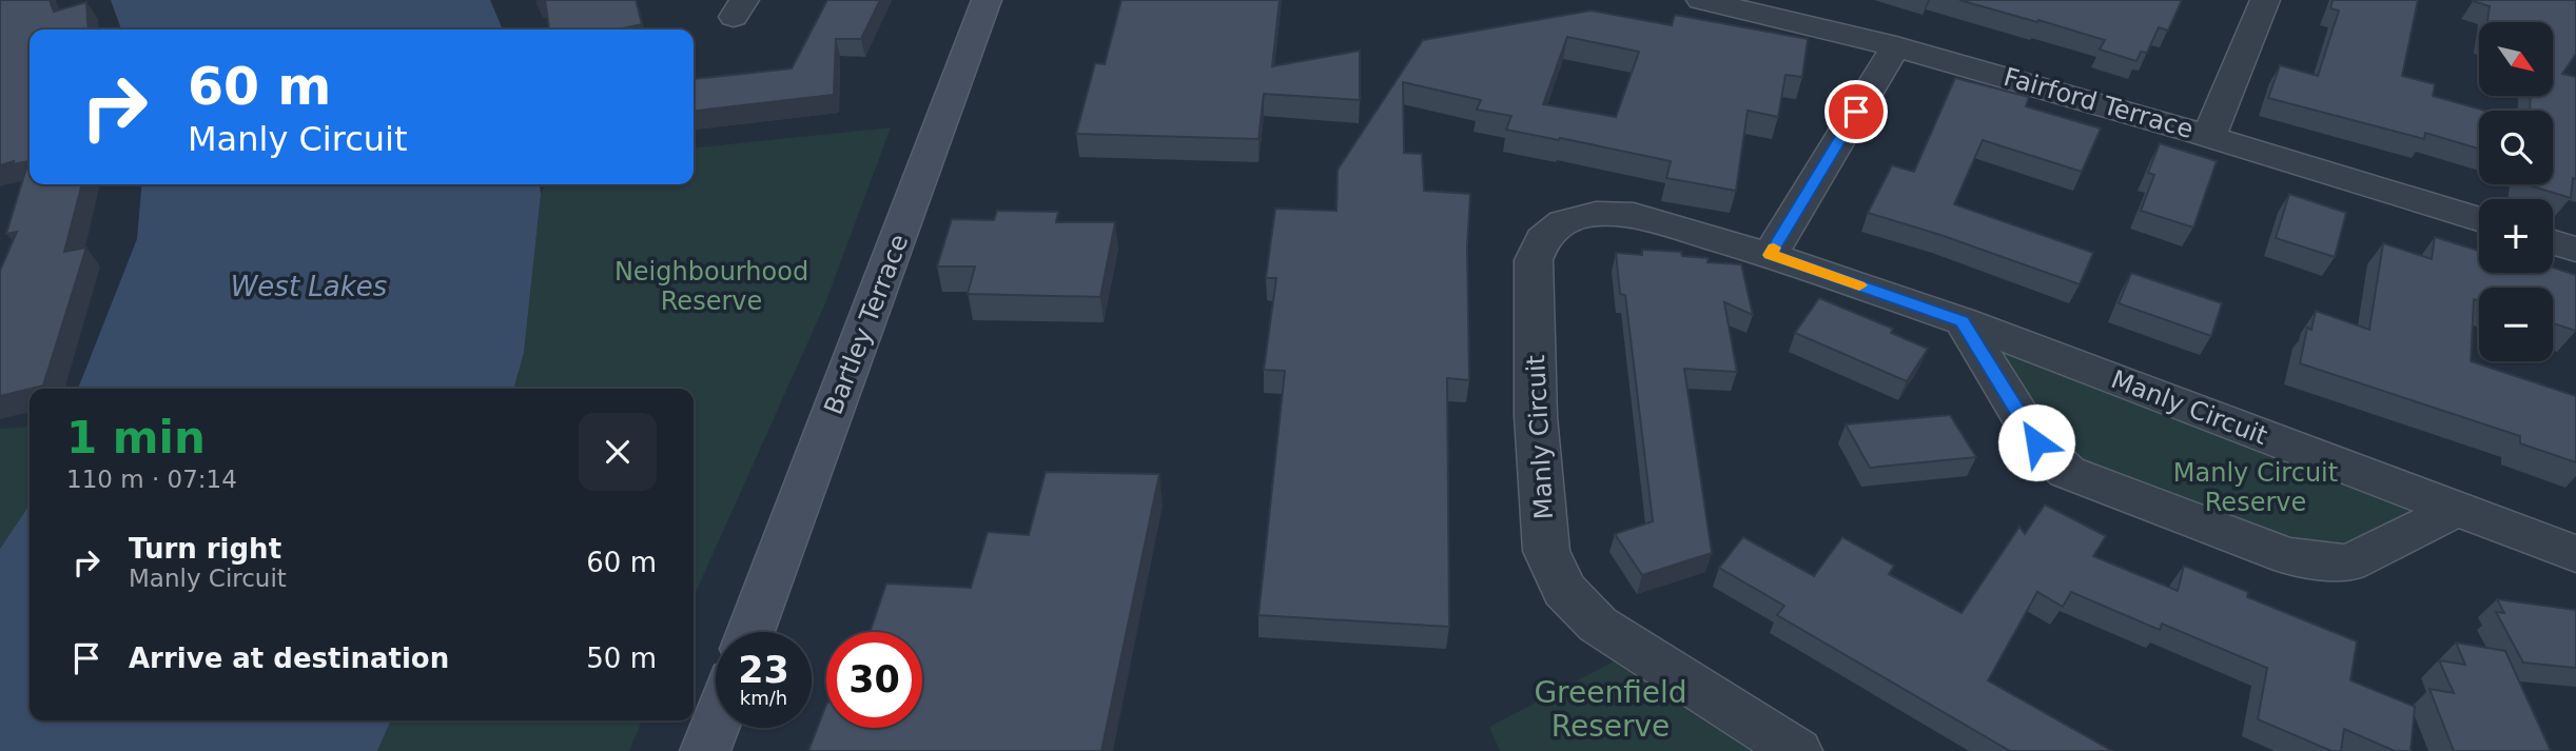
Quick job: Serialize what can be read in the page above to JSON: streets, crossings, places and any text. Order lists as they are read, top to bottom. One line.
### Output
{"streets":{"street":["Fairford Terrace","Bartley Terrace","Manly Circuit"]},"water":["West Lakes"],"parks":["Neighbourhood Reserve","Manly Circuit Reserve","Greenfield Reserve"],"north":"bottom right","page":{"map_buttons":["+","−"],"turn":["60 m","Manly Circuit"],"heading":["1 min","110 m · 07:14"],"list":[{"name":"Turn right","note":"Manly Circuit","value":"60 m"},{"name":"Arrive at destination","value":"50 m"}],"speed":"23 km/h","limit":"30"}}
